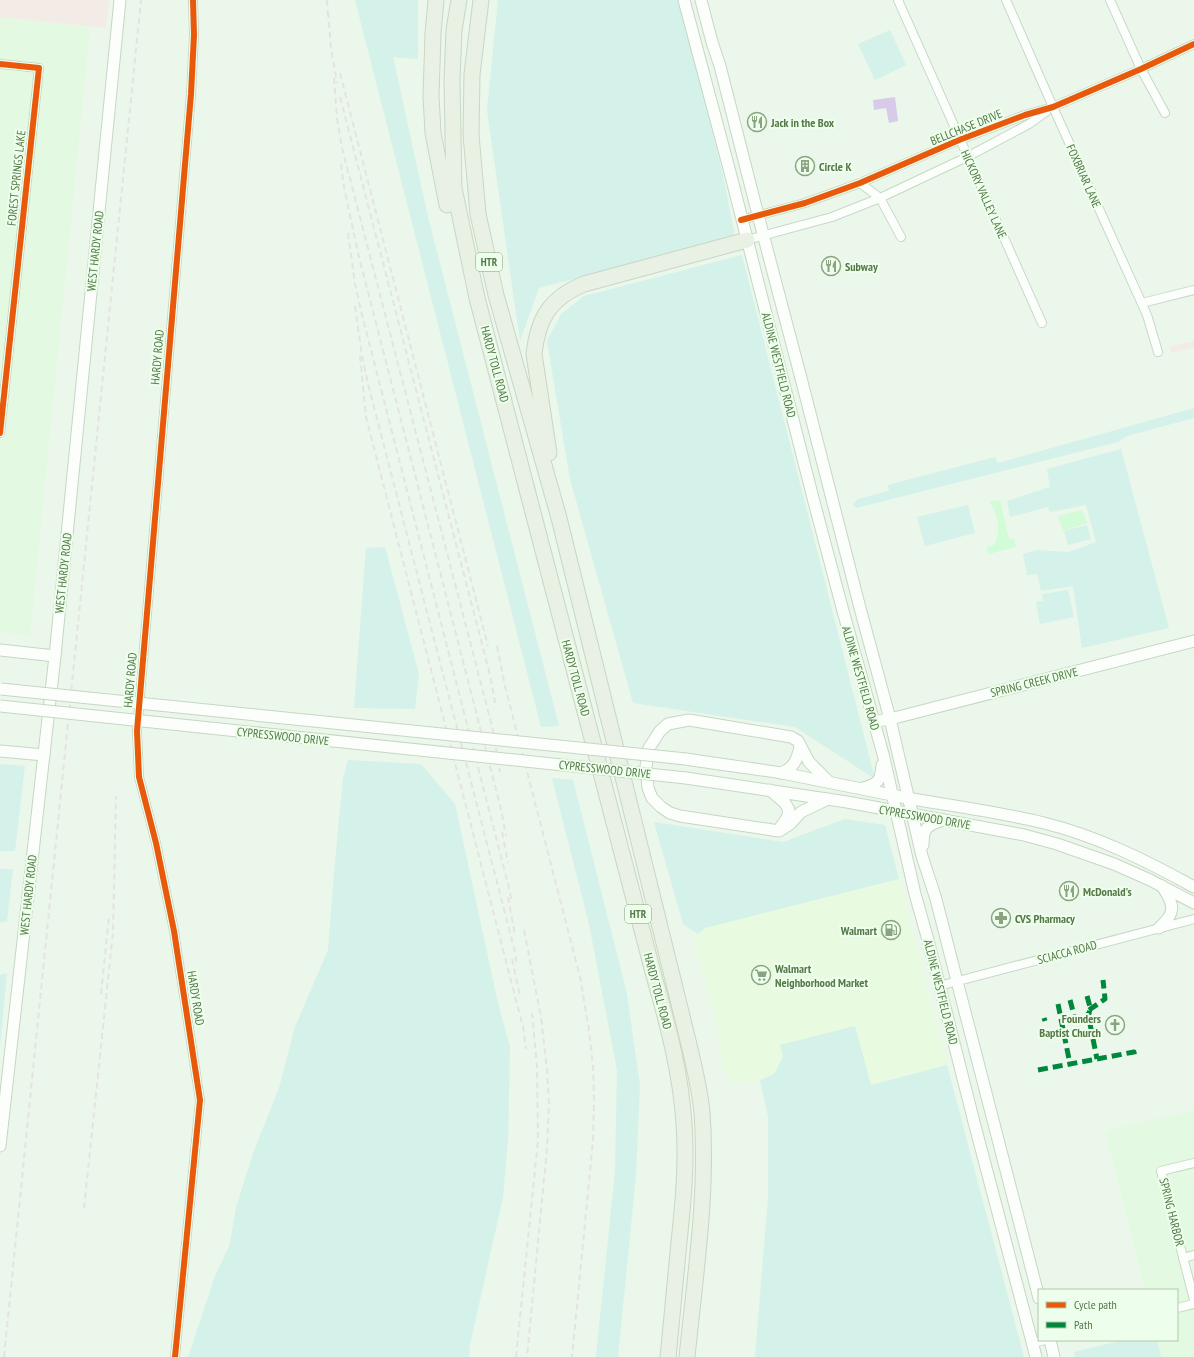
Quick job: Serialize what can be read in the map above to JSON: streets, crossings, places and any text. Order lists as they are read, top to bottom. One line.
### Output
{"streets":{"highway":["HTR","HARDY TOLL ROAD"],"main road":["WEST HARDY ROAD","ALDINE WESTFIELD ROAD","SPRING CREEK DRIVE","CYPRESSWOOD DRIVE"],"street":["BELLCHASE DRIVE","FOXBRIAR LANE","FOREST SPRINGS LAKE","HICKORY VALLEY LANE","HARDY ROAD","SCIACCA ROAD","SPRING HARBOR"]},"crossings":[["BELLCHASE DRIVE","FOXBRIAR LANE"],["BELLCHASE DRIVE","HICKORY VALLEY LANE"],["BELLCHASE DRIVE","ALDINE WESTFIELD ROAD"],["ALDINE WESTFIELD ROAD","SPRING CREEK DRIVE"],["ALDINE WESTFIELD ROAD","CYPRESSWOOD DRIVE"],["ALDINE WESTFIELD ROAD","SCIACCA ROAD"]],"places":{"restaurant":["Jack in the Box","Subway","McDonald's"],"building":["Circle K"],"pharmacy":["CVS Pharmacy"],"fuel station":["Walmart"],"supermarket":["Walmart Neighborhood Market"],"church":["Founders Baptist Church"]},"legend":["Cycle path","Path"]}
